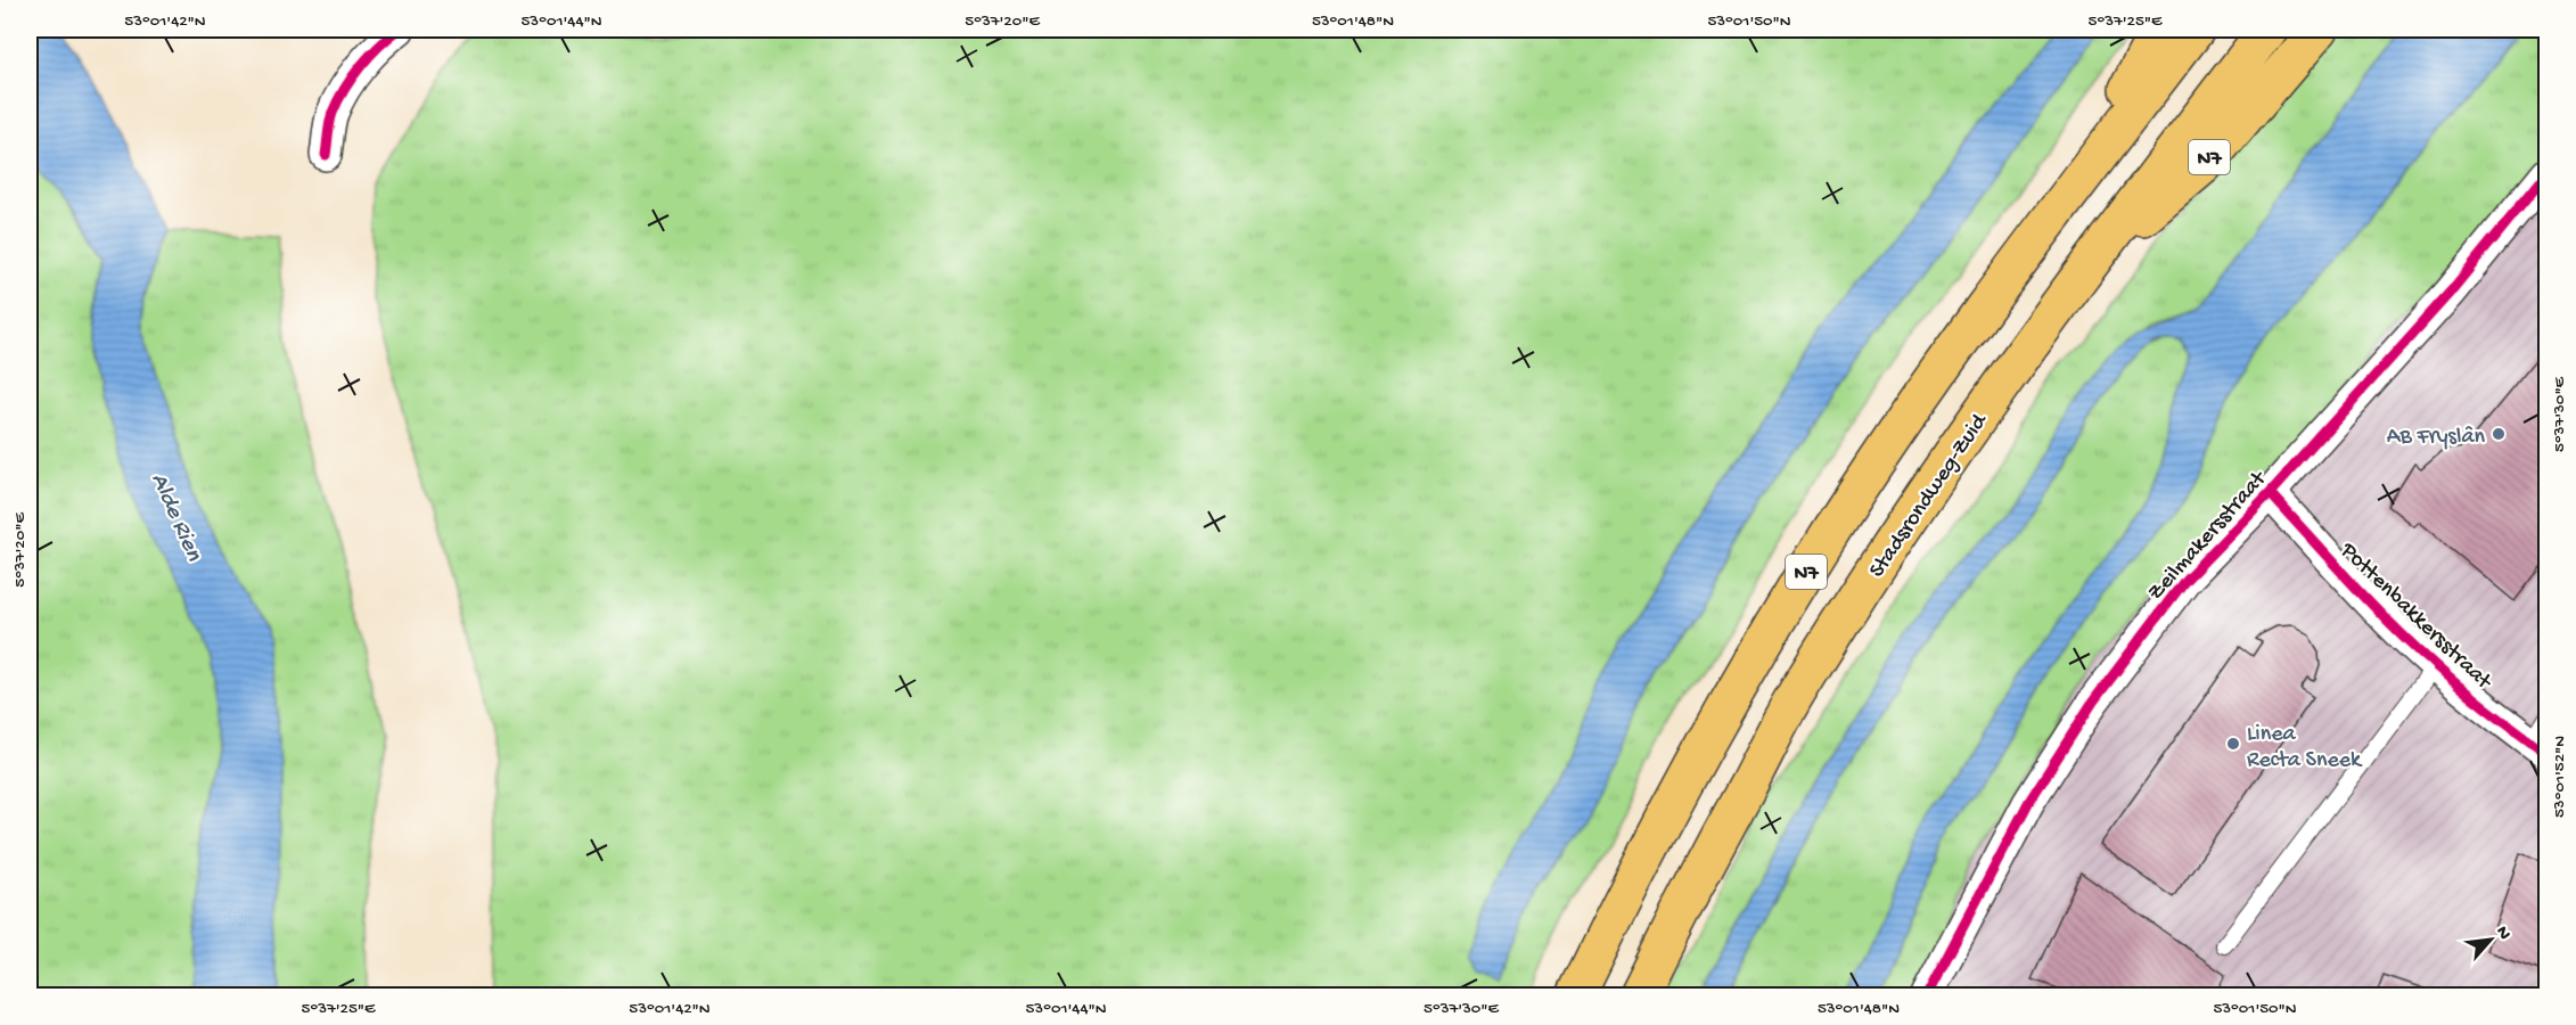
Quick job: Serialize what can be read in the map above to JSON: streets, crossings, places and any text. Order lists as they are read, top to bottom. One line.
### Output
{"streets":{"highway":["N7","Stadsrondweg-Zuid"],"street":["Zeilmakersstraat","Pottenbakkersstraat"]},"crossings":[["N7","Stadsrondweg-Zuid"],["Zeilmakersstraat","Pottenbakkersstraat"]],"water":["Alde Rien"],"places":["AB Fryslân","Linea Recta Sneek"],"north":"top right","coordinates":["53°01'42\"N","53°01'44\"N","5°37'20\"E","53°01'48\"N","53°01'50\"N","5°37'25\"E","5°37'30\"E","53°01'52\"N"]}
